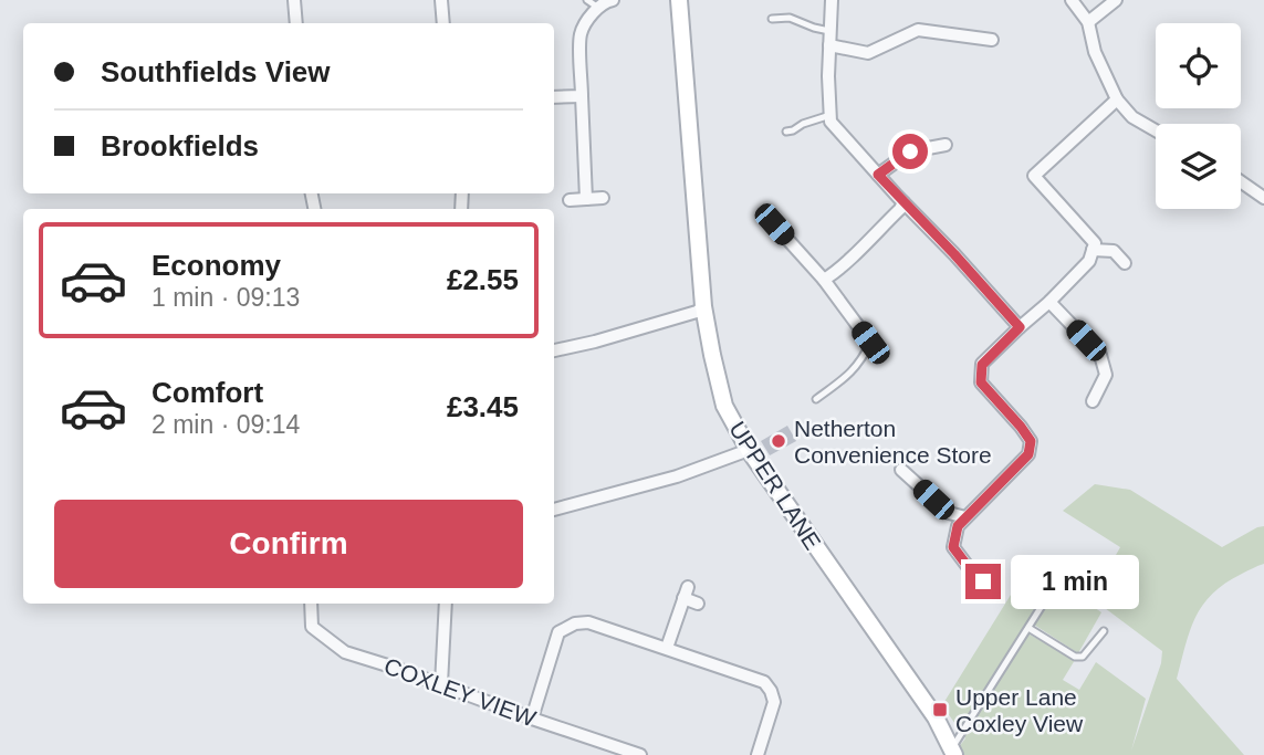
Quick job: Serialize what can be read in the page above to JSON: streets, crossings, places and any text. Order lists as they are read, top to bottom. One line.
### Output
{"streets":{"main road":["UPPER LANE"],"street":["COXLEY VIEW"]},"places":{"other":["Netherton Convenience Store"],"transit":["Upper Lane Coxley View"]},"page":{"banner":["Southfields View","Brookfields"],"list":[{"name":"Economy","note":"1 min · 09:13","value":"£2.55"},{"name":"Comfort","note":"2 min · 09:14","value":"£3.45"}],"buttons":"Confirm","bubble":"1 min"}}
